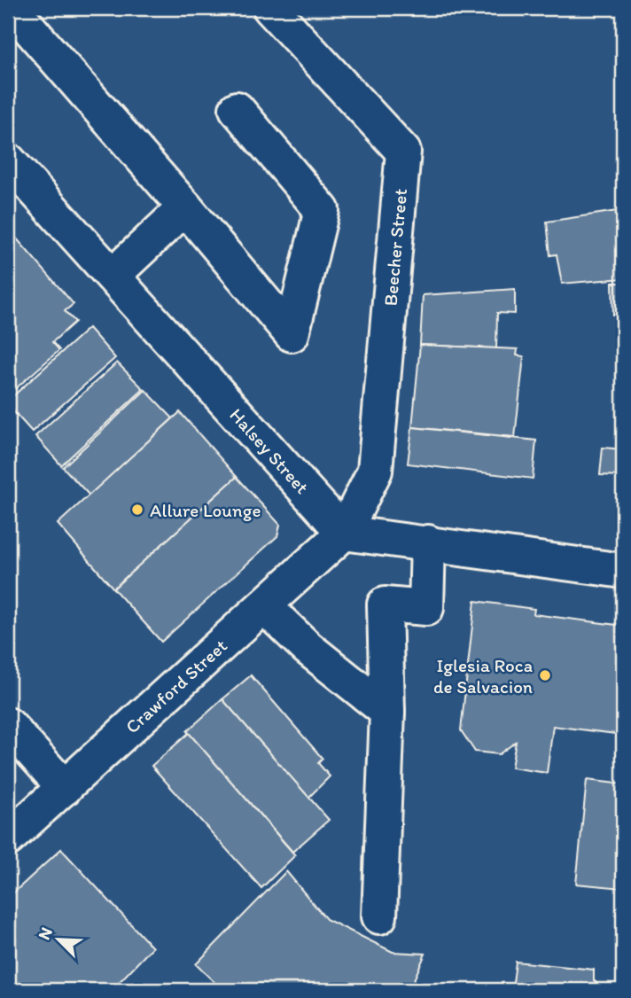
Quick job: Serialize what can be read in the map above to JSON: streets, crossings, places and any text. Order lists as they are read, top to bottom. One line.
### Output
{"streets":{"street":["Beecher Street","Halsey Street","Crawford Street"]},"crossings":[["Beecher Street","Halsey Street"],["Beecher Street","Crawford Street"],["Halsey Street","Crawford Street"]],"places":["Allure Lounge","Iglesia Roca de Salvacion"],"north":"top left"}
